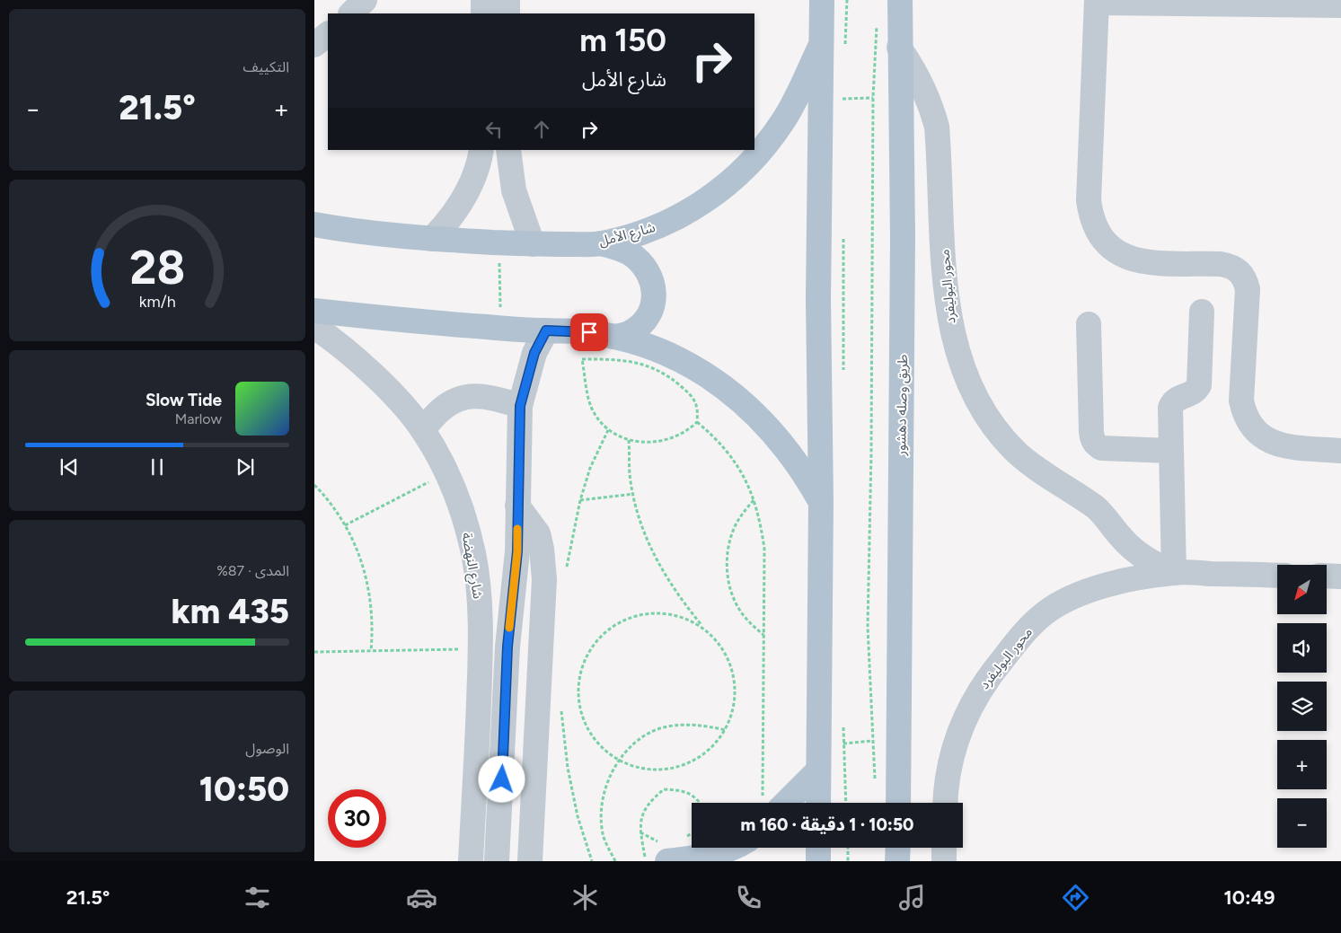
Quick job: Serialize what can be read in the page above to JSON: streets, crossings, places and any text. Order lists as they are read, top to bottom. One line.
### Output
{"streets":{"main road":["شارع الأمل","طريق وصله دهشور"],"street":["محور البوليفرد","شارع النهضة"]},"crossings":[["محور البوليفرد","طريق وصله دهشور"]],"north":"bottom left","page":{"tile":["التكييف",["المدى · 87%","435 km"],["الوصول","10:50"]],"turn":["150 m","شارع الأمل"],"heat":["−","21.5°","+"],"song":["Slow Tide","Marlow"],"map_buttons":["+","−"],"limit":"30","trip":"10:50 · 1 دقيقة · 160 m","tabs":["10:49","21.5°"],"gauge":["28","km/h"]}}
